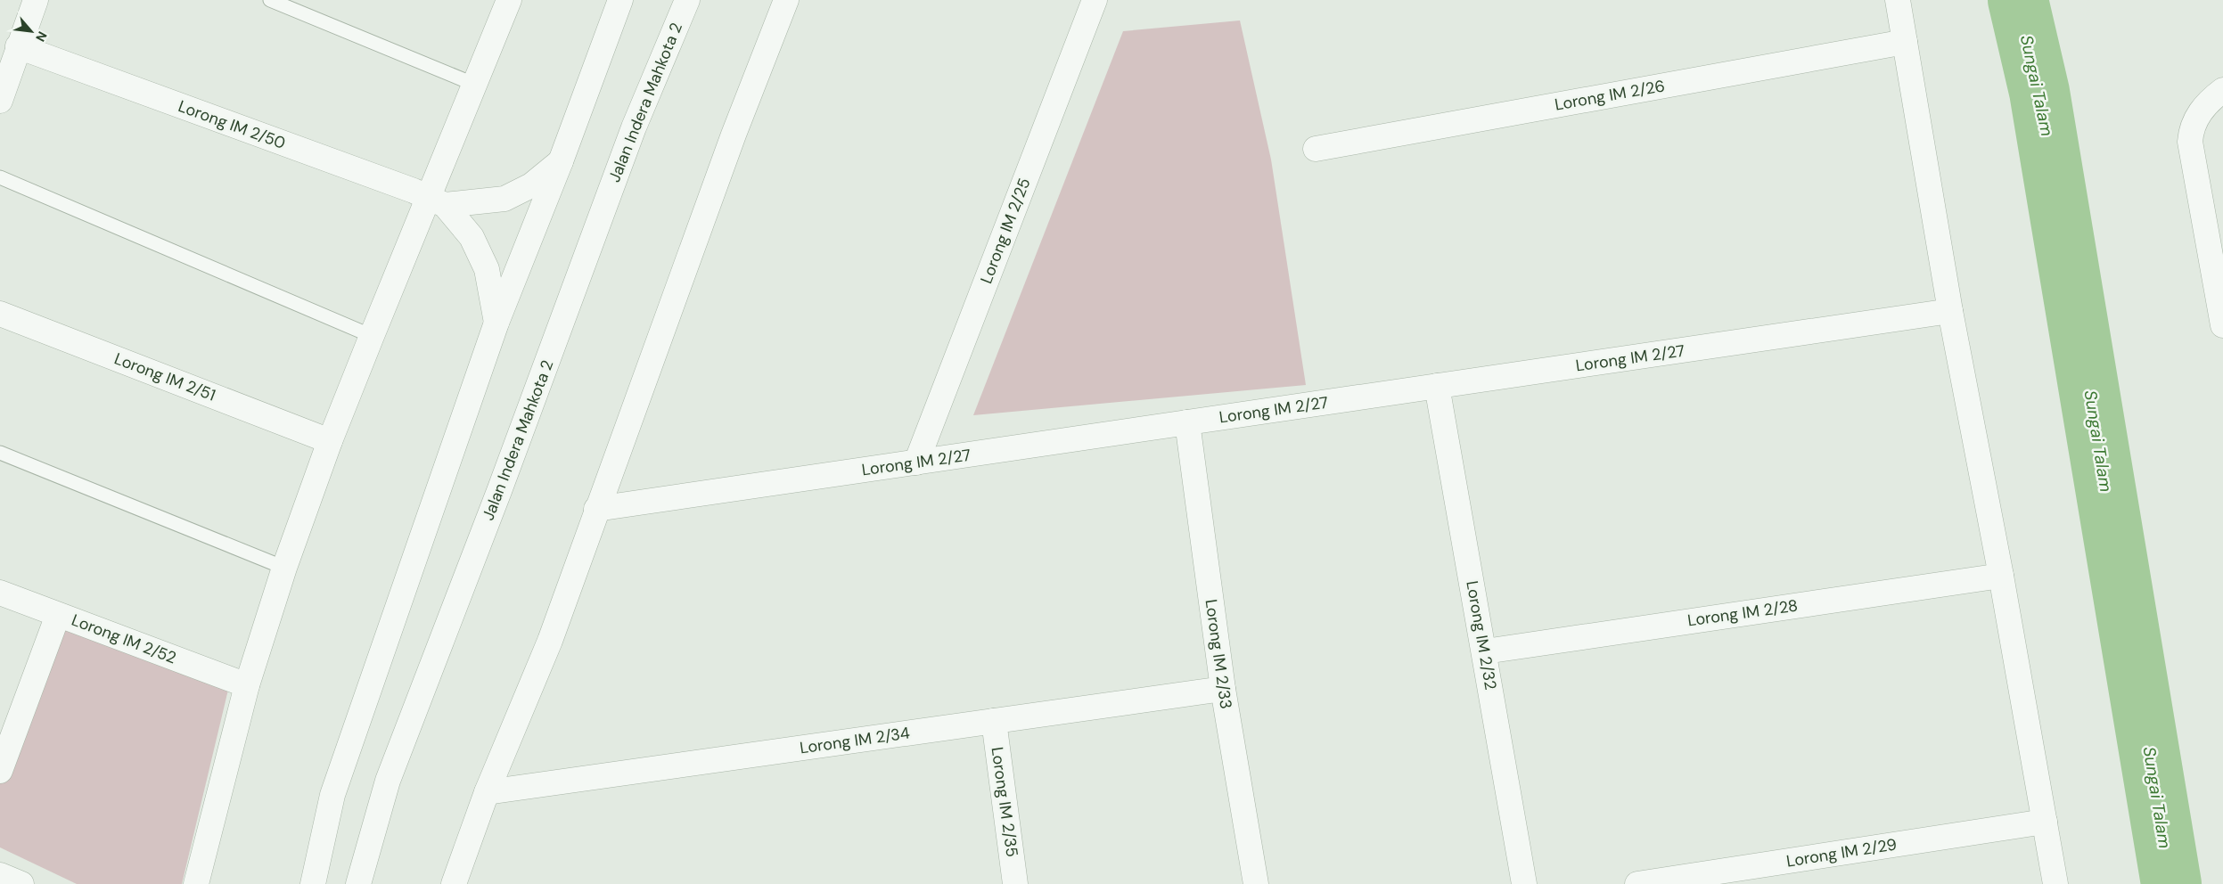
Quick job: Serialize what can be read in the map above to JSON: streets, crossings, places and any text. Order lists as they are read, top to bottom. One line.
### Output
{"streets":{"street":["Lorong IM 2/26","Jalan Indera Mahkota 2","Lorong IM 2/50","Lorong IM 2/25","Lorong IM 2/27","Lorong IM 2/51","Lorong IM 2/28","Lorong IM 2/32","Lorong IM 2/52","Lorong IM 2/33","Lorong IM 2/34","Lorong IM 2/35","Lorong IM 2/29"]},"crossings":[["Lorong IM 2/25","Lorong IM 2/27"],["Lorong IM 2/27","Lorong IM 2/32"],["Lorong IM 2/27","Lorong IM 2/33"],["Lorong IM 2/28","Lorong IM 2/32"],["Lorong IM 2/33","Lorong IM 2/34"],["Lorong IM 2/34","Lorong IM 2/35"]],"water":["Sungai Talam"],"north":"bottom right"}
